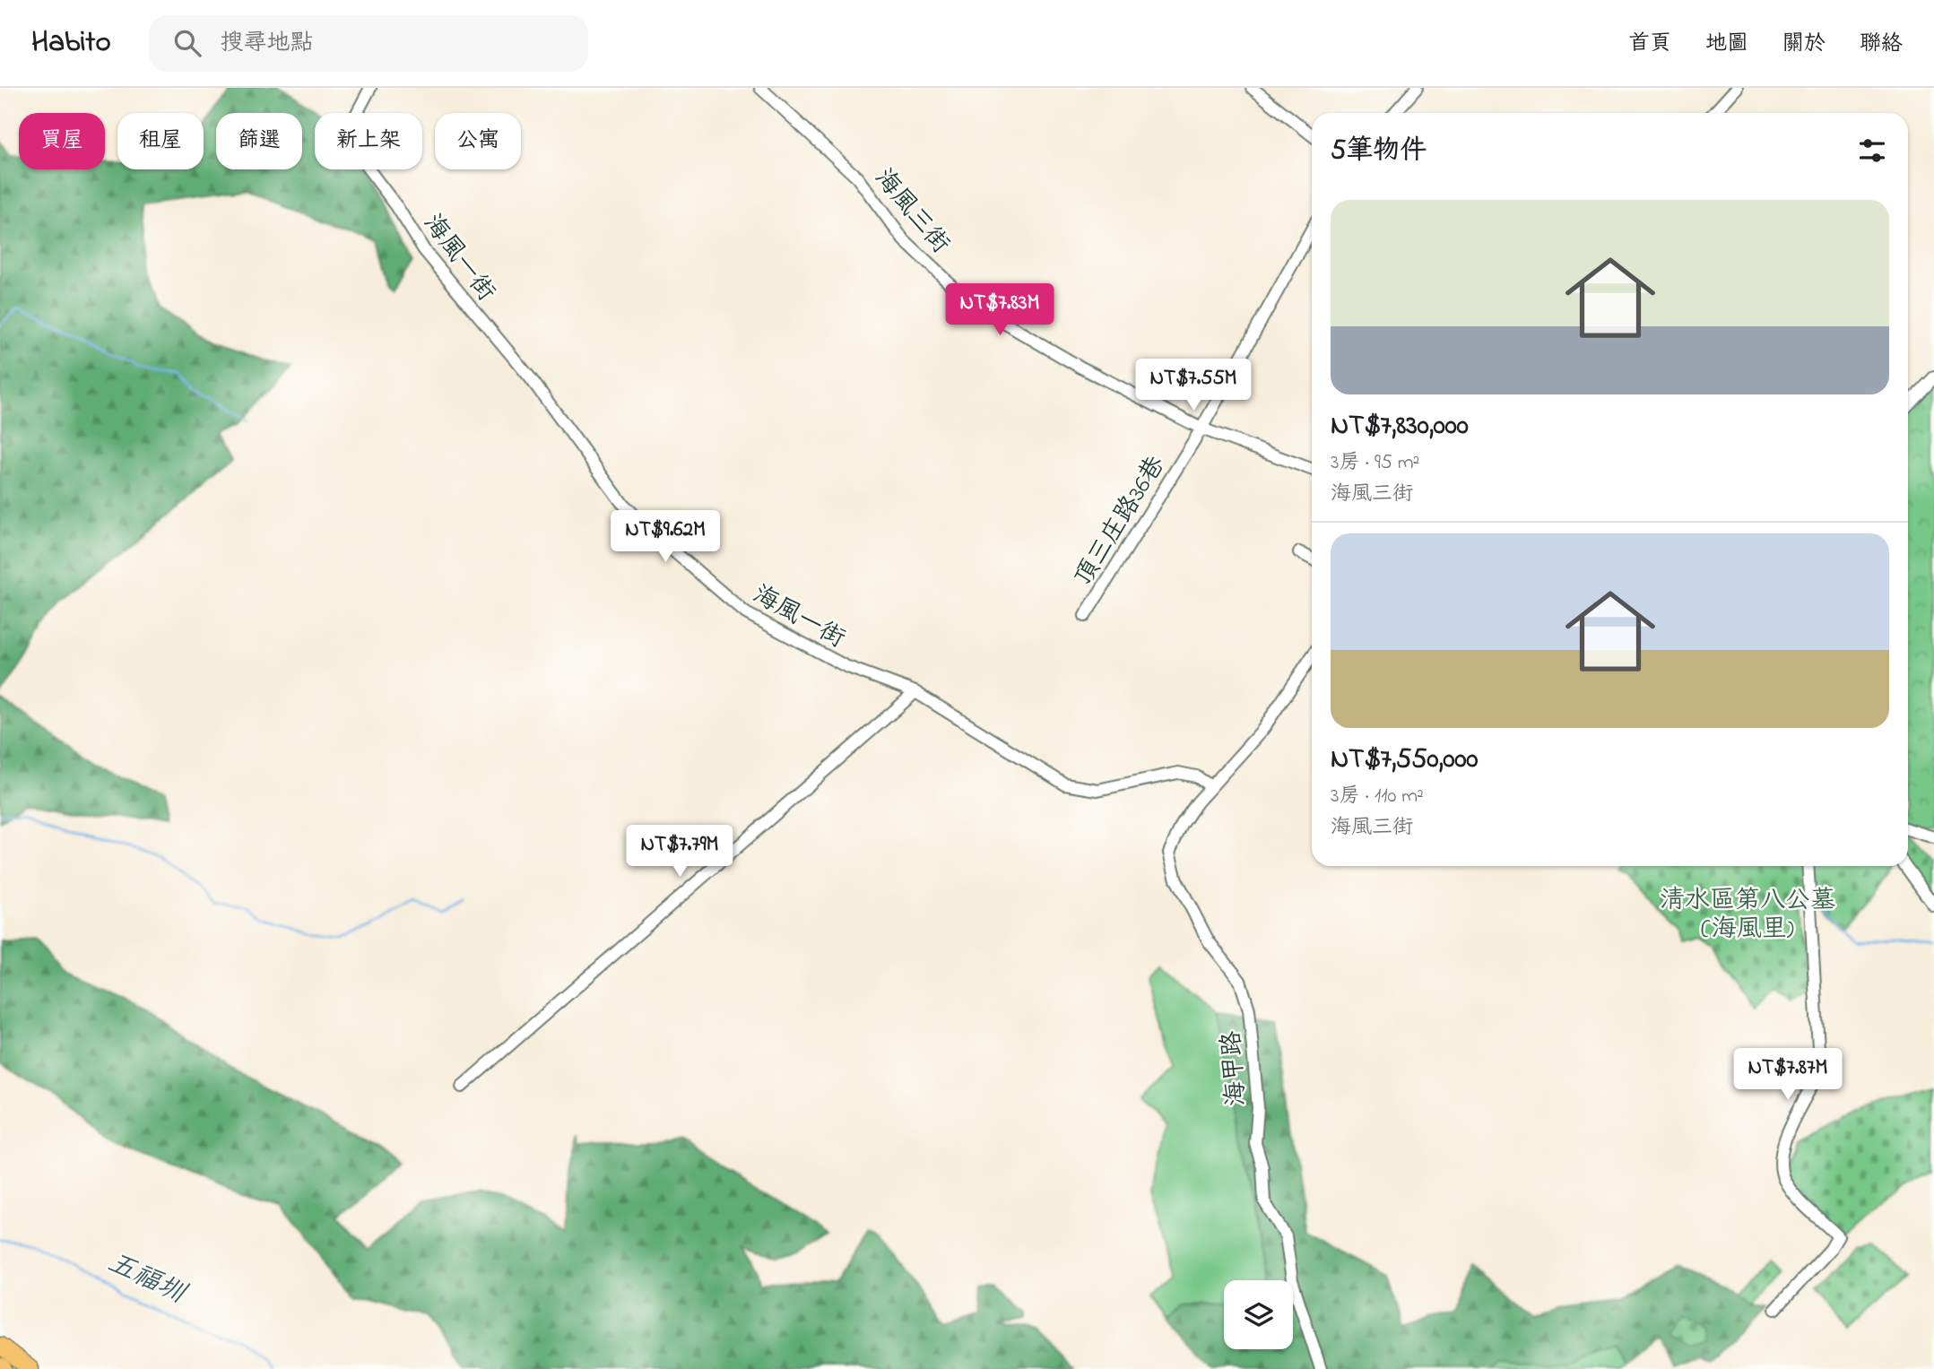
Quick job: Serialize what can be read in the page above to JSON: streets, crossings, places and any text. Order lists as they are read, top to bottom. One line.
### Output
{"streets":{"street":["海風三街","海風一街","頂三庄路36巷","海甲路"]},"crossings":[["海風三街","頂三庄路36巷"],["海風一街","海甲路"]],"water":["五福圳"],"parks":["清水區第八公墓 (海風里)"],"page":{"header":"Habito","search":"搜尋地點","nav":["首頁","地圖","關於","聯絡"],"chip":["買屋","租屋","篩選","新上架","公寓"],"heading":"5筆物件","list":[{"name":"NT$7,830,000","note":"3房 · 95 m² · 海風三街"},{"name":"NT$7,550,000","note":"3房 · 110 m² · 海風三街"}],"price":["NT$7.83M","NT$7.55M","NT$9.62M","NT$7.79M","NT$7.87M"]}}
